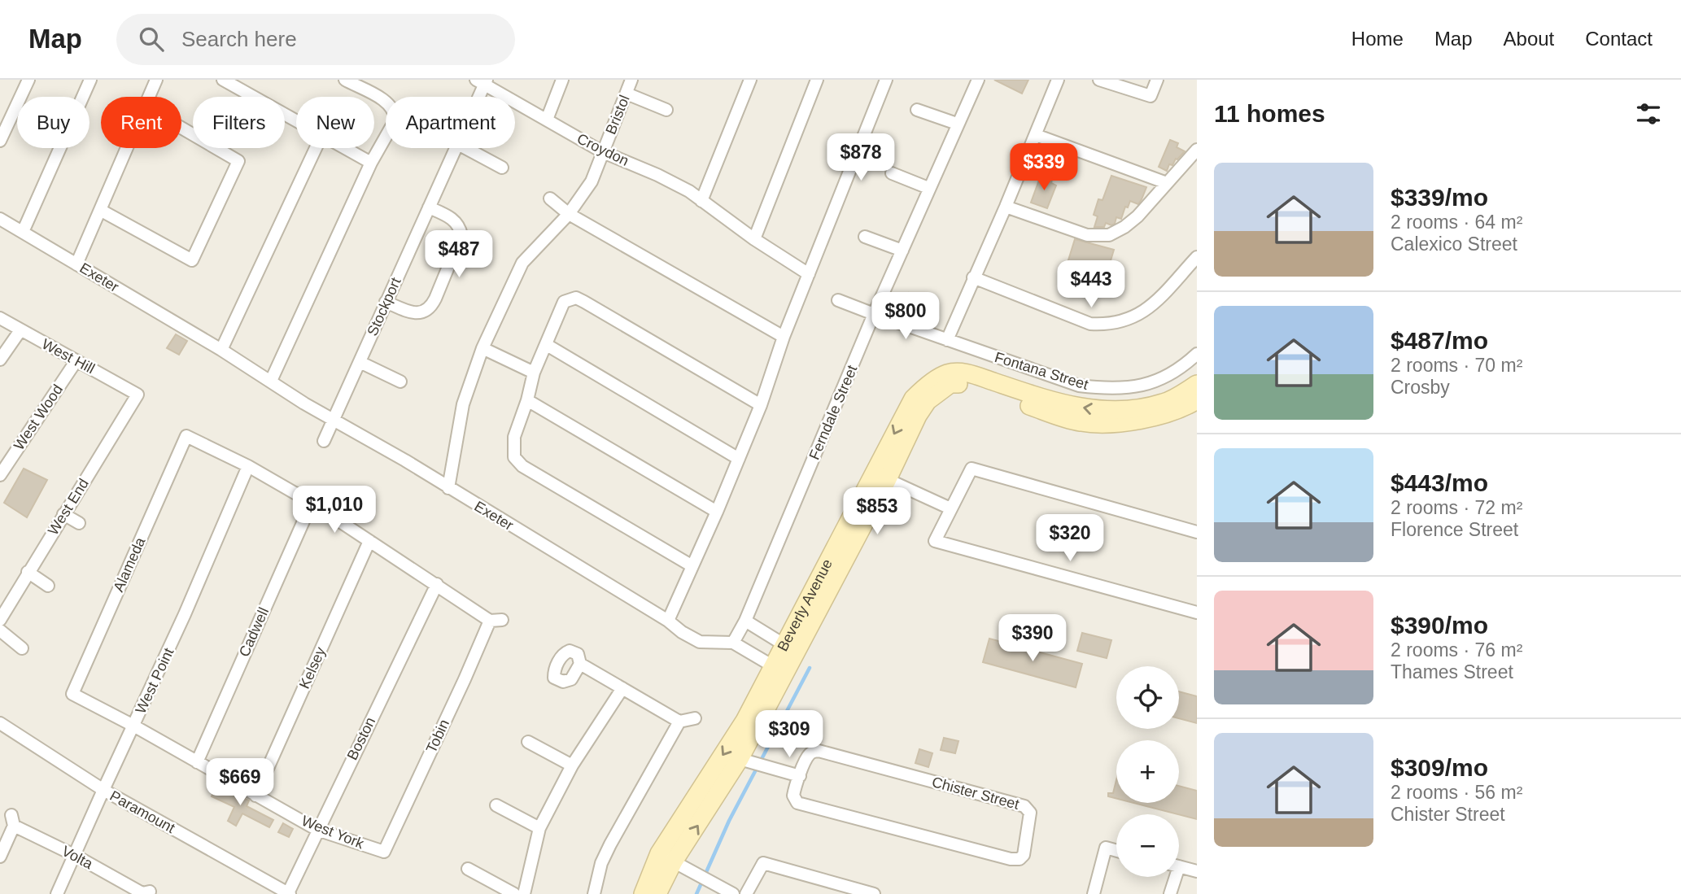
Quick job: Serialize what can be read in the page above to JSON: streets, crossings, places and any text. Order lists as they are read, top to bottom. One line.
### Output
{"streets":{"street":["Bristol","Croydon","Exeter","Stockport","West Hill","Fontana Street","Ferndale Street","West Wood","West End","Alameda","Beverly Avenue","Cadwell","Kelsey","West Point","Tobin","Boston","Chister Street","Paramount","West York","Volta"]},"crossings":[["Bristol","Croydon"],["Bristol","Exeter"],["Croydon","Stockport"],["Exeter","Stockport"],["Exeter","Ferndale Street"],["West Hill","West Wood"],["West Hill","West End"],["Fontana Street","Ferndale Street"],["Alameda","West Point"],["Alameda","West York"],["Cadwell","West York"],["Kelsey","West York"],["West Point","Paramount"],["West Point","West York"],["West Point","Volta"],["Tobin","Boston"],["Tobin","West York"],["Boston","Paramount"],["Boston","West York"]],"page":{"header":"Map","search":"Search here","nav":["Home","Map","About","Contact"],"heading":"11 homes","chip":["Buy","Rent","Filters","New","Apartment"],"price":["$878","$339","$487","$443","$800","$1,010","$853","$320","$390","$309","$669"],"list":[{"name":"$339/mo","note":"2 rooms · 64 m² · Calexico Street"},{"name":"$487/mo","note":"2 rooms · 70 m² · Crosby"},{"name":"$443/mo","note":"2 rooms · 72 m² · Florence Street"},{"name":"$390/mo","note":"2 rooms · 76 m² · Thames Street"},{"name":"$309/mo","note":"2 rooms · 56 m² · Chister Street"}],"map_buttons":["+","−"]}}
